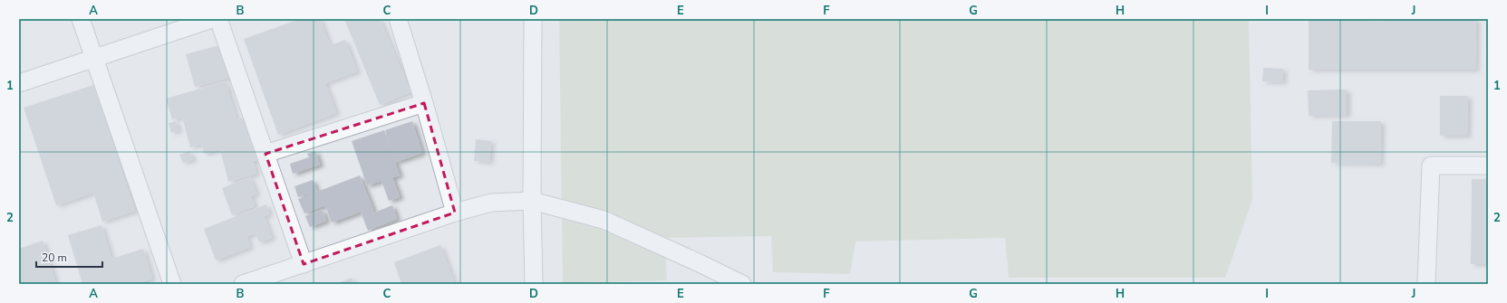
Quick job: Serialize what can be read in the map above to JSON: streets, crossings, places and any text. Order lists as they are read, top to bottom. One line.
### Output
{"scale_bar":"20 m","grid":{"columns":["A","B","C","D","E","F","G","H","I","J"],"rows":["1","2"]}}
